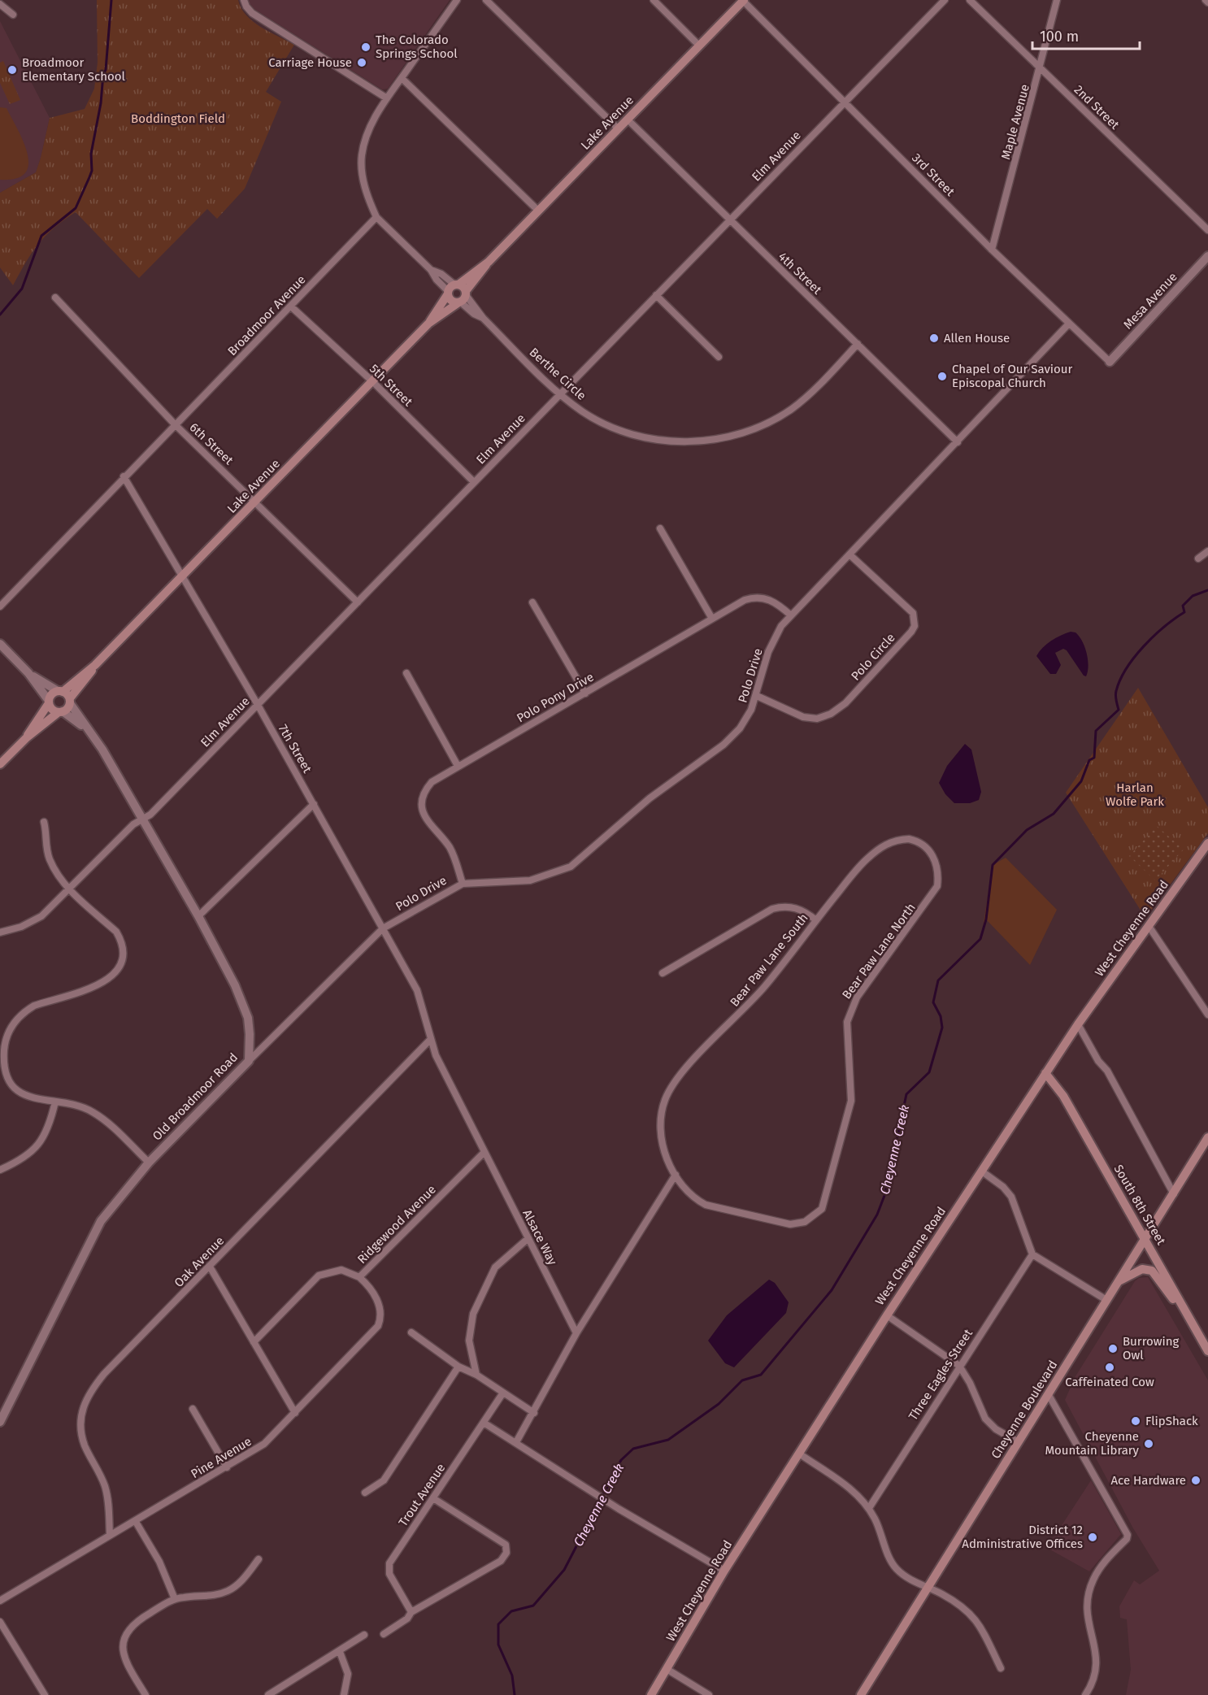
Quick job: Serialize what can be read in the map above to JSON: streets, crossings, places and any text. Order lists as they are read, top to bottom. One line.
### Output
{"streets":{"main road":["Lake Avenue","West Cheyenne Road","South 8th Street","Cheyenne Boulevard"],"street":["2nd Street","Maple Avenue","Elm Avenue","3rd Street","4th Street","Mesa Avenue","Broadmoor Avenue","Berthe Circle","5th Street","6th Street","Polo Circle","Polo Drive","Polo Pony Drive","7th Street","Bear Paw Lane North","Bear Paw Lane South","Old Broadmoor Road","Ridgewood Avenue","Alsace Way","Oak Avenue","Three Eagles Street","Pine Avenue","Trout Avenue"]},"crossings":[["2nd Street","Maple Avenue"],["Maple Avenue","3rd Street"],["Lake Avenue","3rd Street"],["Lake Avenue","4th Street"],["Lake Avenue","Berthe Circle"],["Lake Avenue","5th Street"],["Lake Avenue","6th Street"],["Lake Avenue","7th Street"],["Lake Avenue","Old Broadmoor Road"],["Elm Avenue","3rd Street"],["Elm Avenue","4th Street"],["Elm Avenue","Berthe Circle"],["Elm Avenue","5th Street"],["Elm Avenue","6th Street"],["Elm Avenue","7th Street"],["Elm Avenue","Old Broadmoor Road"],["3rd Street","Mesa Avenue"],["3rd Street","Polo Drive"],["4th Street","Berthe Circle"],["4th Street","Polo Drive"],["Broadmoor Avenue","5th Street"],["Broadmoor Avenue","6th Street"],["Broadmoor Avenue","7th Street"],["Polo Circle","Polo Drive"],["Polo Drive","Polo Pony Drive"],["Polo Drive","7th Street"],["Polo Drive","Old Broadmoor Road"],["7th Street","Alsace Way"],["7th Street","Oak Avenue"],["West Cheyenne Road","South 8th Street"],["Bear Paw Lane North","Bear Paw Lane South"],["South 8th Street","Cheyenne Boulevard"],["Ridgewood Avenue","Alsace Way"],["Ridgewood Avenue","Pine Avenue"],["Alsace Way","Oak Avenue"],["Oak Avenue","Pine Avenue"]],"water":["Cheyenne Creek"],"parks":["Boddington Field","Harlan Wolfe Park"],"places":["The Colorado Springs School","Carriage House","Broadmoor Elementary School","Allen House","Chapel of Our Saviour Episcopal Church","Burrowing Owl","Caffeinated Cow","FlipShack","Cheyenne Mountain Library","Ace Hardware","District 12 Administrative Offices"],"scale_bar":"100 m"}
